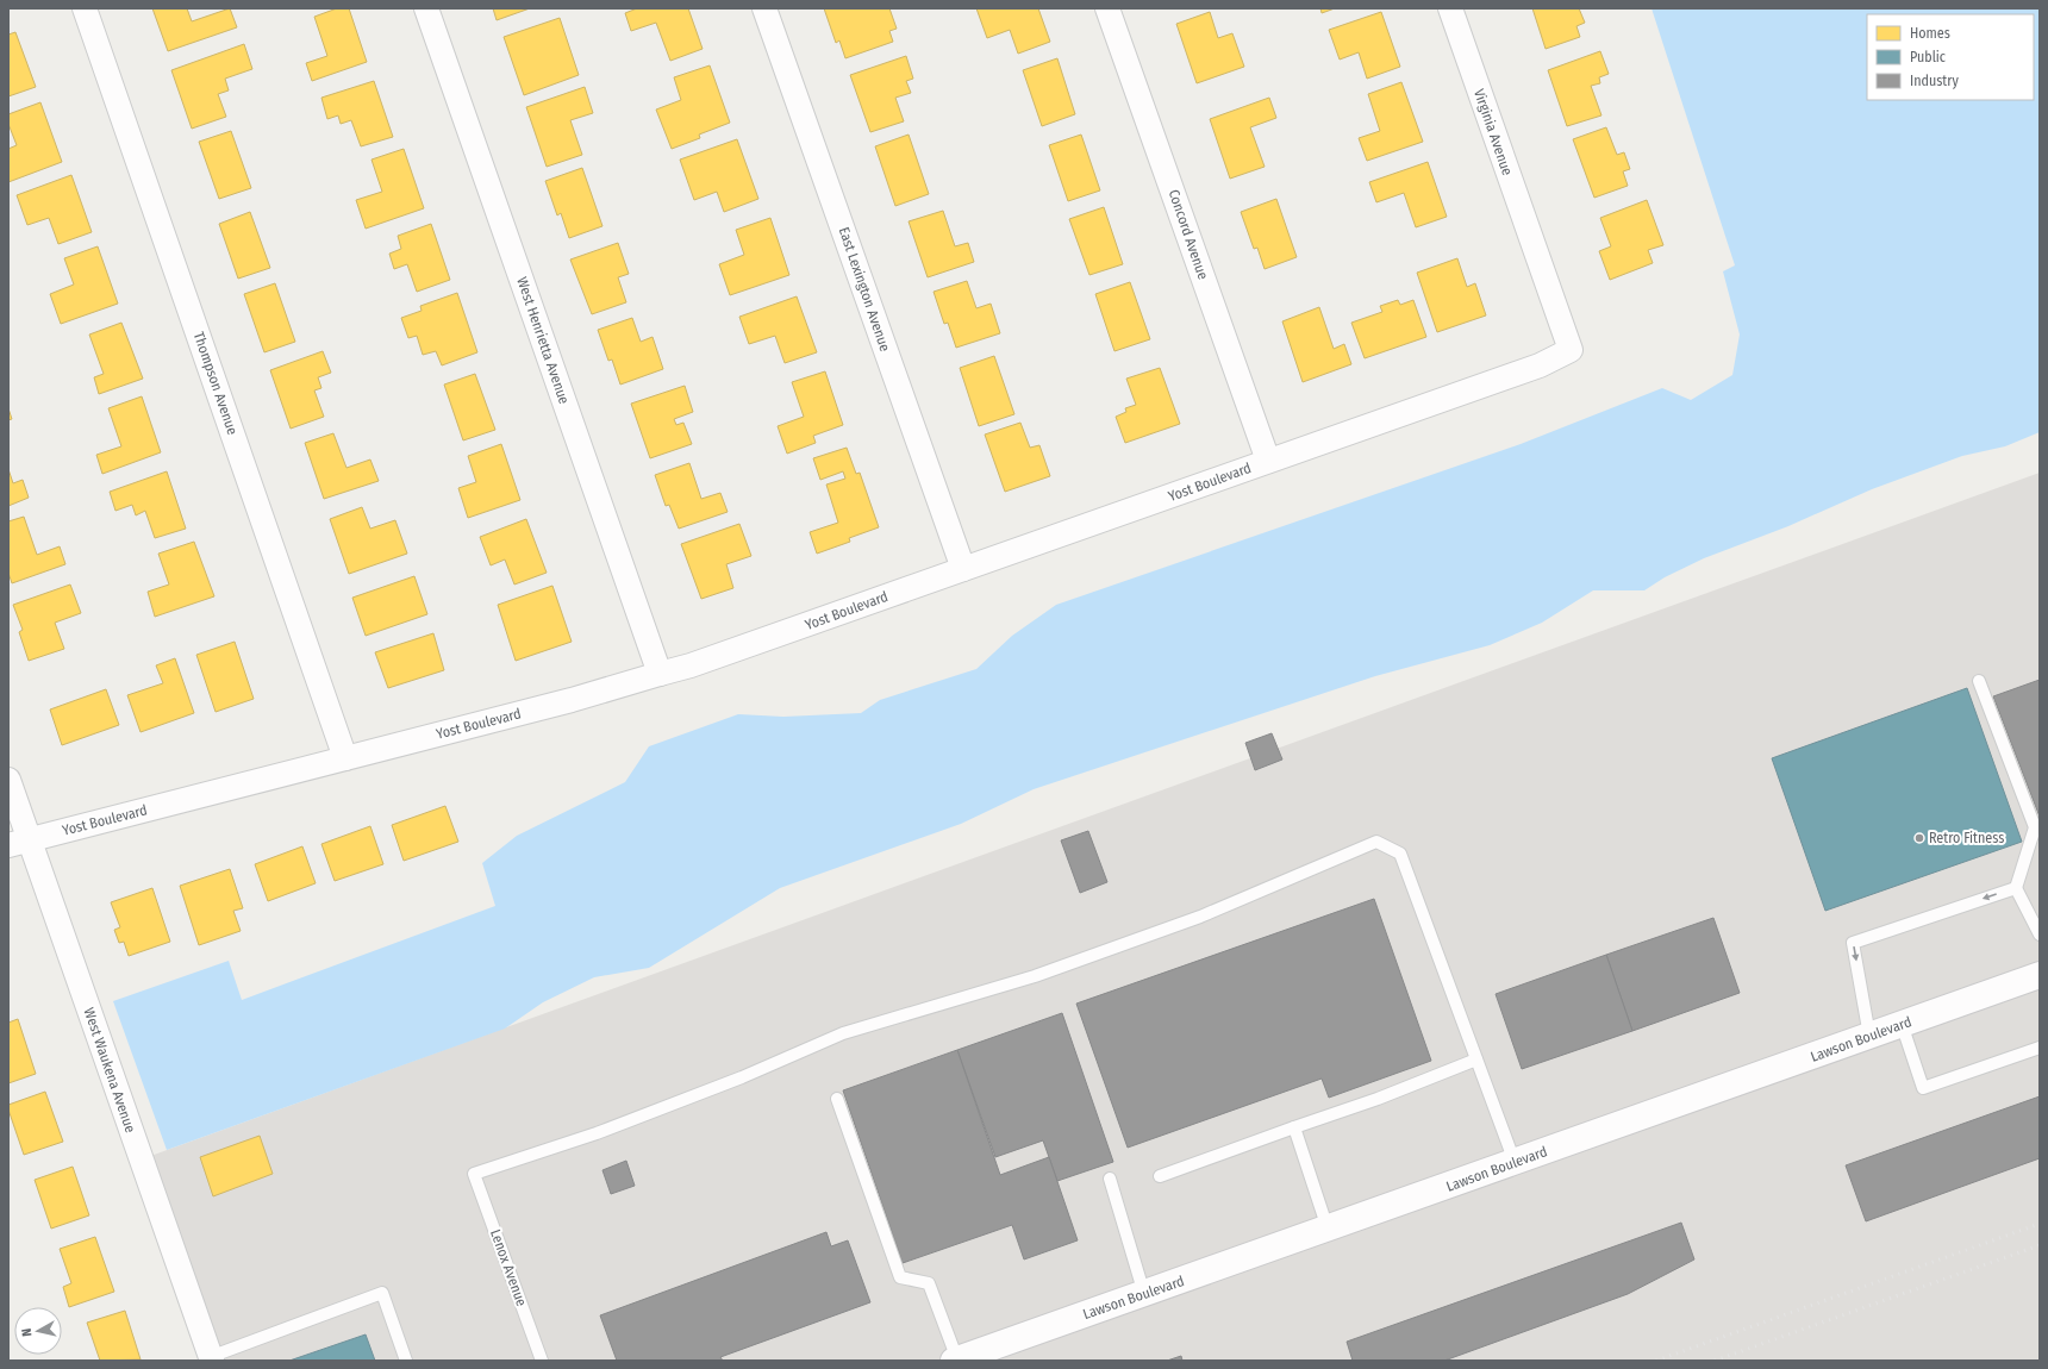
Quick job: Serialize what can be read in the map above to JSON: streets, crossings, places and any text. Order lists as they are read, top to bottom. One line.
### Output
{"streets":{"main road":["Lawson Boulevard"],"street":["Virginia Avenue","Concord Avenue","East Lexington Avenue","West Henrietta Avenue","Thompson Avenue","Yost Boulevard","West Waukena Avenue"],"lane":["Lenox Avenue"]},"crossings":[["Virginia Avenue","Yost Boulevard"],["Concord Avenue","Yost Boulevard"],["East Lexington Avenue","Yost Boulevard"],["West Henrietta Avenue","Yost Boulevard"],["Thompson Avenue","Yost Boulevard"],["Yost Boulevard","West Waukena Avenue"]],"places":["Retro Fitness"],"legend":["Homes","Public","Industry"],"north":"left"}
